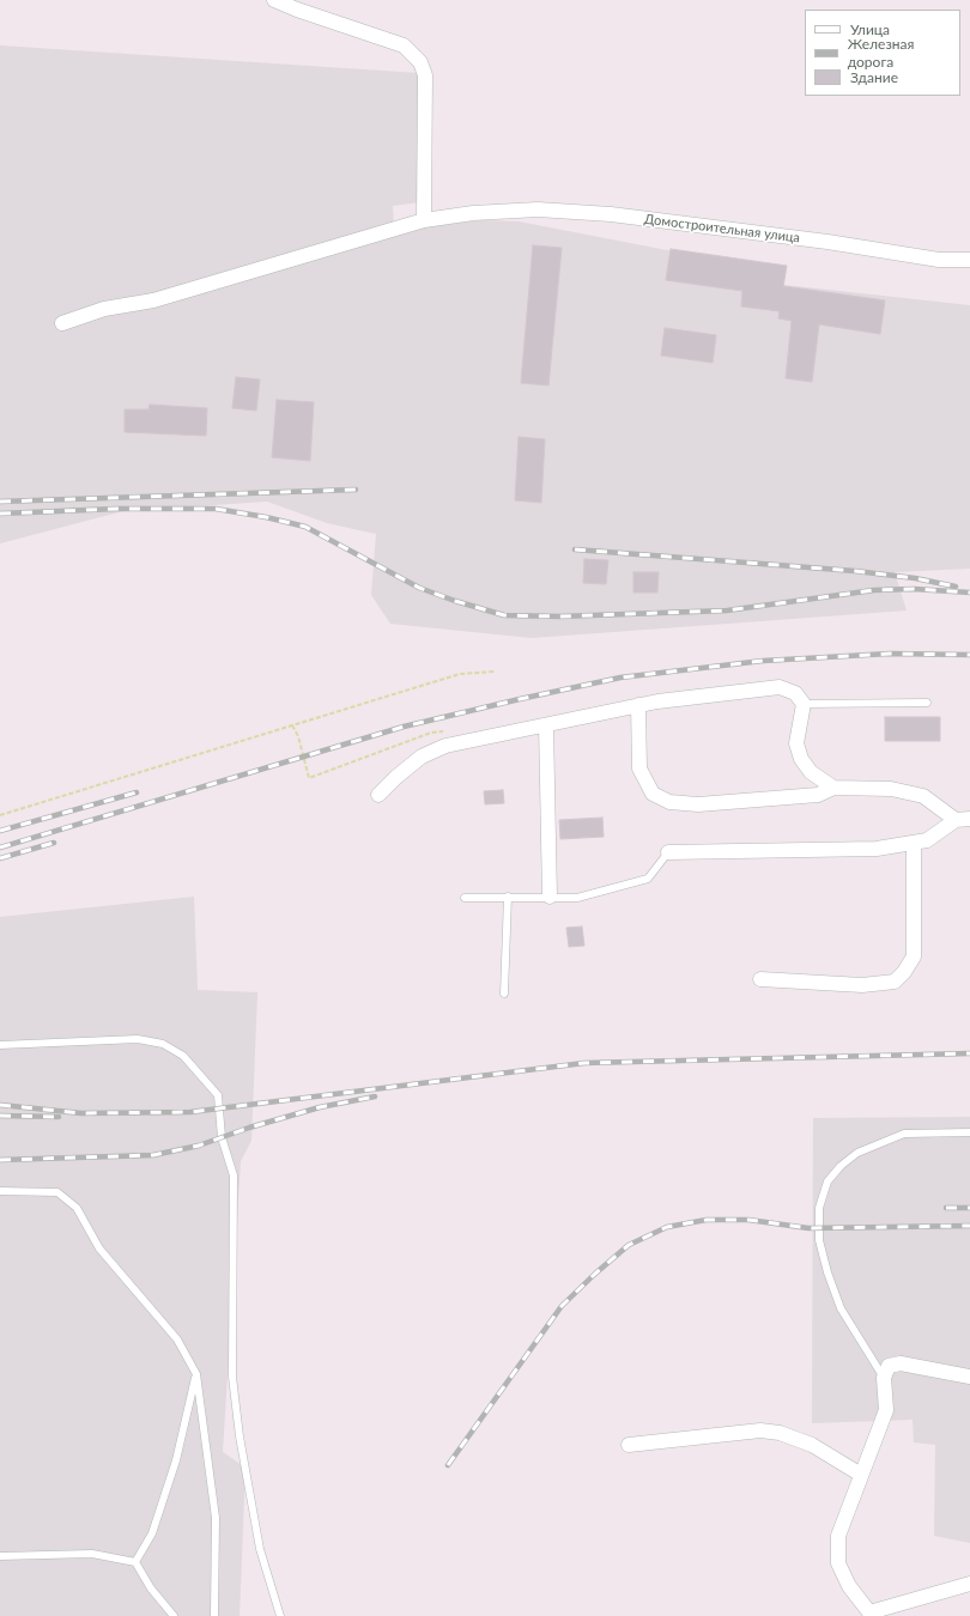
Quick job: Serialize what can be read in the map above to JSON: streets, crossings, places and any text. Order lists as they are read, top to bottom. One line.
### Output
{"streets":{"street":["Домостроительная улица"]},"legend":["Улица","Железная дорога","Здание"]}
